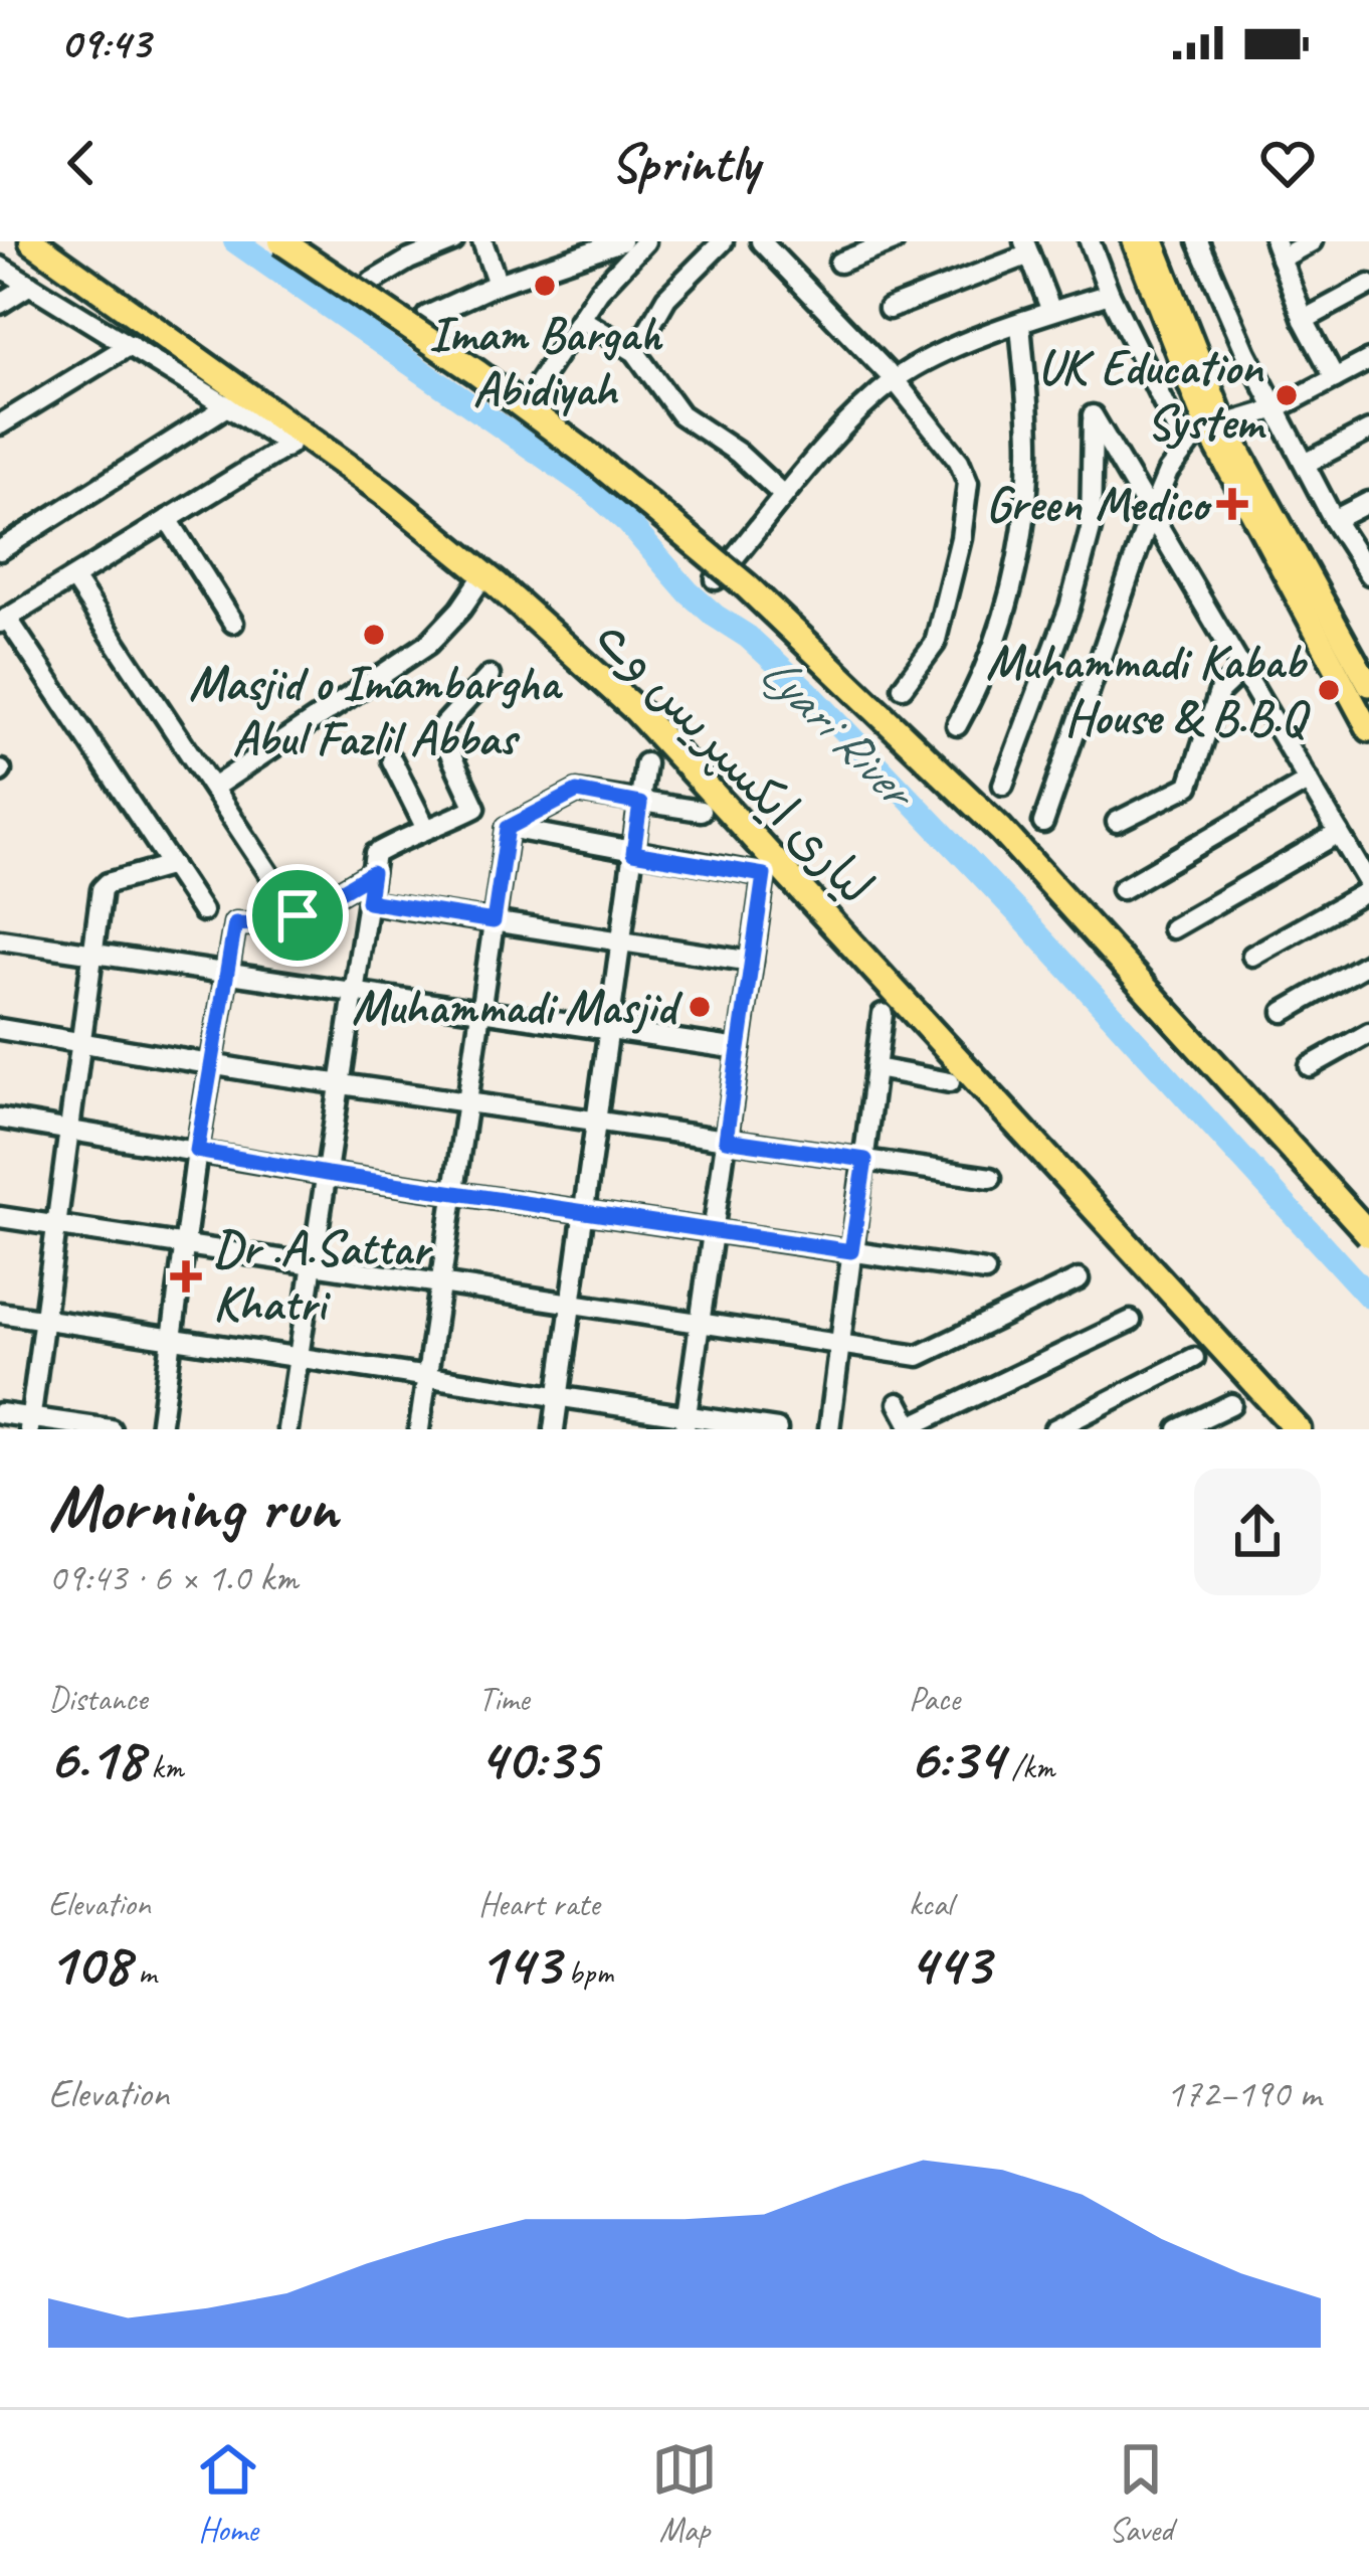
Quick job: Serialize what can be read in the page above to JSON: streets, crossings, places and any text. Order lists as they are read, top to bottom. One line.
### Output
{"streets":{"highway":["لیاری ایکسپریس وے"]},"water":["Lyari River"],"places":{"other":["Imam Bargah Abidiyah","UK Education System","Masjid o Imambargha Abul Fazlil Abbas","Muhammadi Kabab House & B.B.Q","Muhammadi Masjid"],"health":["Green Medico","Dr .A.Sattar Khatri"]},"page":{"status":"09:43","header":"Sprintly","heading":["Morning run","09:43 · 6 × 1.0 km"],"stats":[["Distance","6.18 km"],["Time","40:35"],["Pace","6:34 /km"],["Elevation","108 m"],["Heart rate","143 bpm"],["kcal","443"]],"chart":["Elevation","172–190 m"],"tabs":["Home","Map","Saved"]}}
